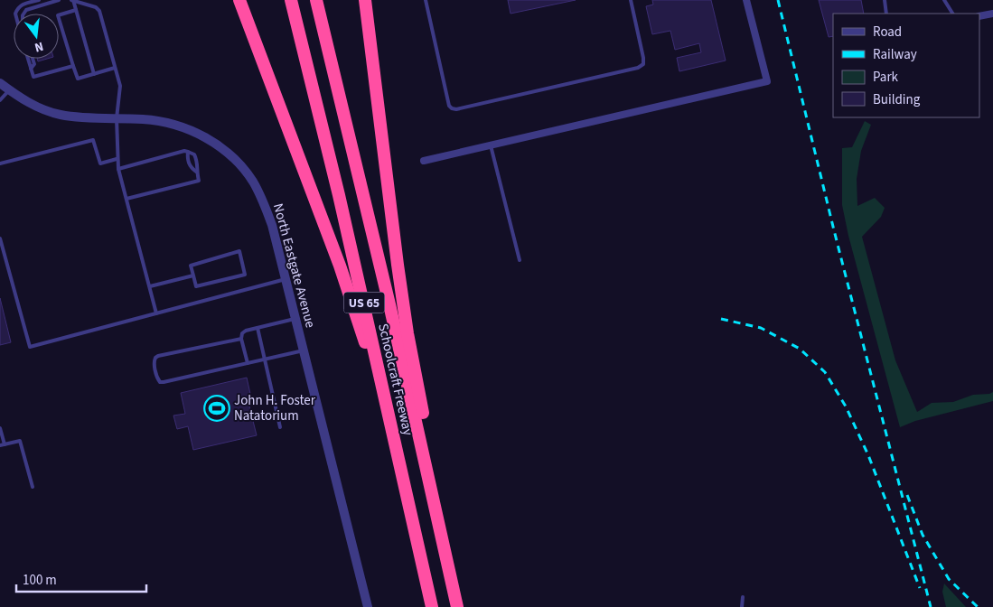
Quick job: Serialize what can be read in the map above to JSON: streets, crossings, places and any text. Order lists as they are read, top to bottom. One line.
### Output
{"streets":{"highway":["US 65","Schoolcraft Freeway"],"street":["North Eastgate Avenue"]},"places":{"sports":["John H. Foster Natatorium"]},"legend":["Road","Railway","Park","Building"],"scale_bar":"100 m","north":"bottom"}
